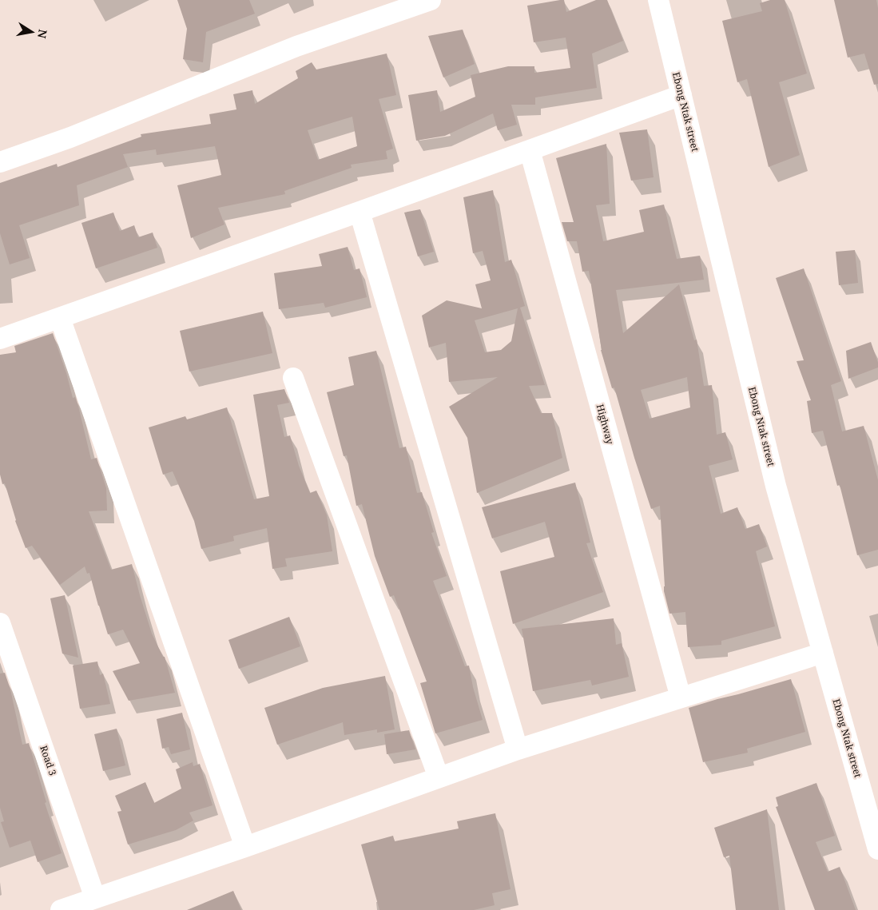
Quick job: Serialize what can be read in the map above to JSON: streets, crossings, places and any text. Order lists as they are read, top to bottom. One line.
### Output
{"streets":{"street":["Ebong Ntak street","Highway","Road 3"]},"north":"right"}
